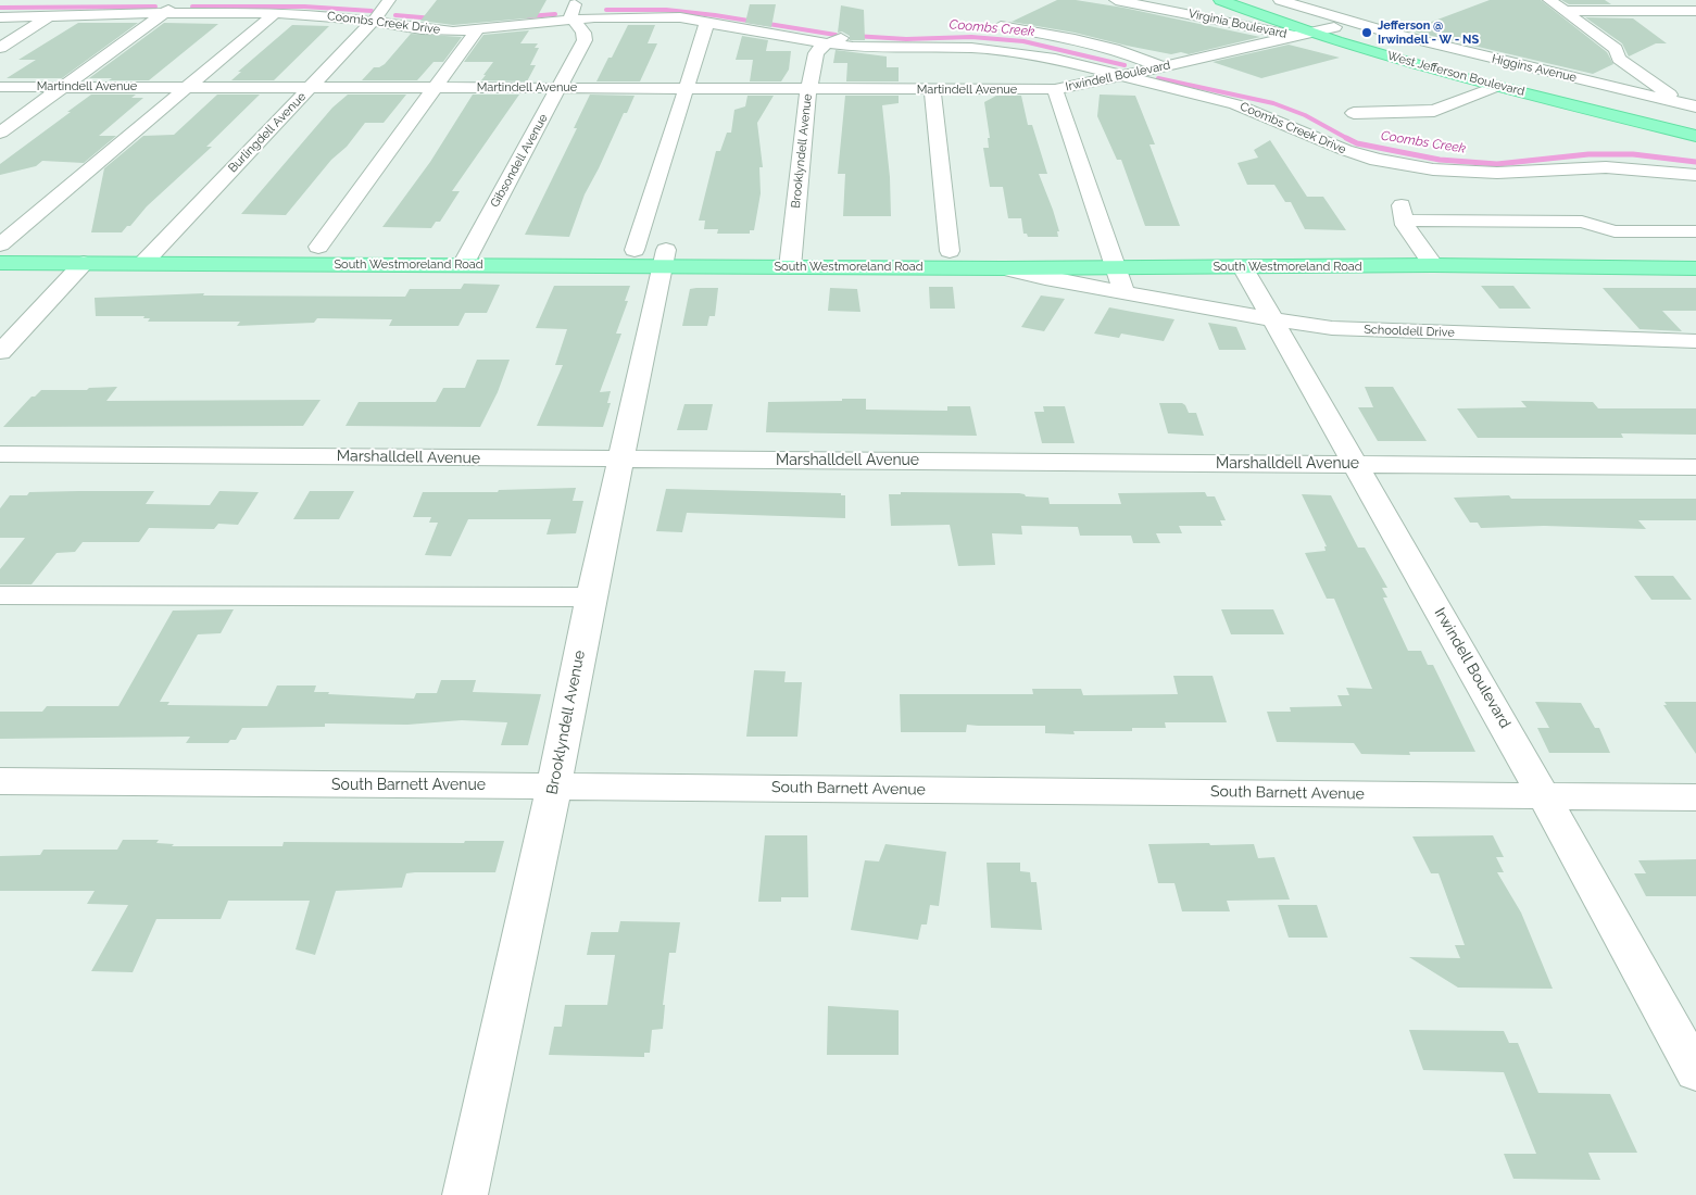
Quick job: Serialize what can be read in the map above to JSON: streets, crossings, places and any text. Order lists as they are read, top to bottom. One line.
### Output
{"streets":{"main road":["West Jefferson Boulevard","South Westmoreland Road"],"street":["Coombs Creek Drive","Virginia Boulevard","Higgins Avenue","Irwindell Boulevard","Martindell Avenue","Burlingdell Avenue","Brooklyndell Avenue","Gibsondell Avenue","Schooldell Drive","Marshalldell Avenue","South Barnett Avenue"]},"crossings":[["Coombs Creek Drive","Irwindell Boulevard"],["Coombs Creek Drive","Burlingdell Avenue"],["Coombs Creek Drive","Brooklyndell Avenue"],["Coombs Creek Drive","Gibsondell Avenue"],["Virginia Boulevard","West Jefferson Boulevard"],["Virginia Boulevard","Irwindell Boulevard"],["West Jefferson Boulevard","Irwindell Boulevard"],["Irwindell Boulevard","Martindell Avenue"],["Irwindell Boulevard","South Westmoreland Road"],["Irwindell Boulevard","Schooldell Drive"],["Irwindell Boulevard","Marshalldell Avenue"],["Irwindell Boulevard","South Barnett Avenue"],["Martindell Avenue","Burlingdell Avenue"],["Martindell Avenue","Brooklyndell Avenue"],["Martindell Avenue","Gibsondell Avenue"],["Burlingdell Avenue","South Westmoreland Road"],["Brooklyndell Avenue","South Westmoreland Road"],["Brooklyndell Avenue","Marshalldell Avenue"],["Brooklyndell Avenue","South Barnett Avenue"],["Gibsondell Avenue","South Westmoreland Road"],["South Westmoreland Road","Schooldell Drive"]],"water":["Coombs Creek"],"places":["Jefferson @ Irwindell - W - NS"]}
